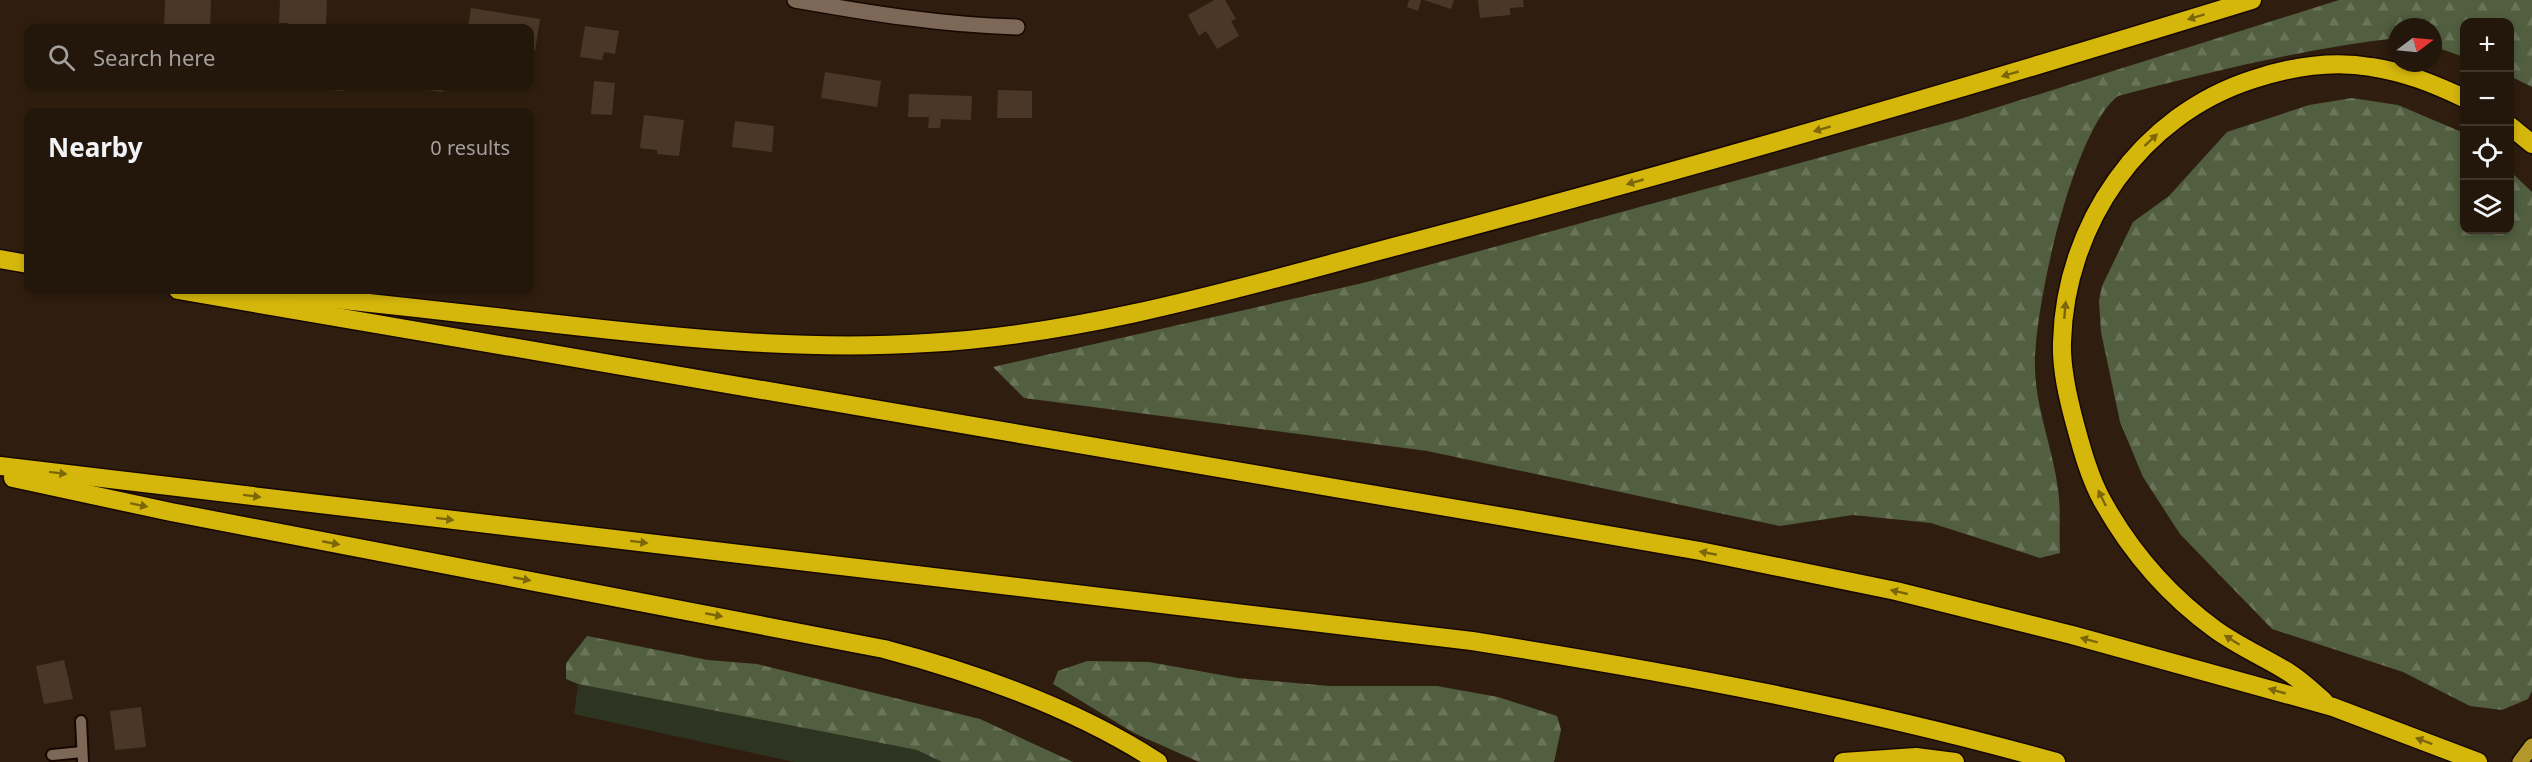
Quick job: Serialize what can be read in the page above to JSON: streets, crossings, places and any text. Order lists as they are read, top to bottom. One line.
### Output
{"north":"right","page":{"map_buttons":["+","−"],"search":"Search here","heading":["Nearby","0 results"]}}
